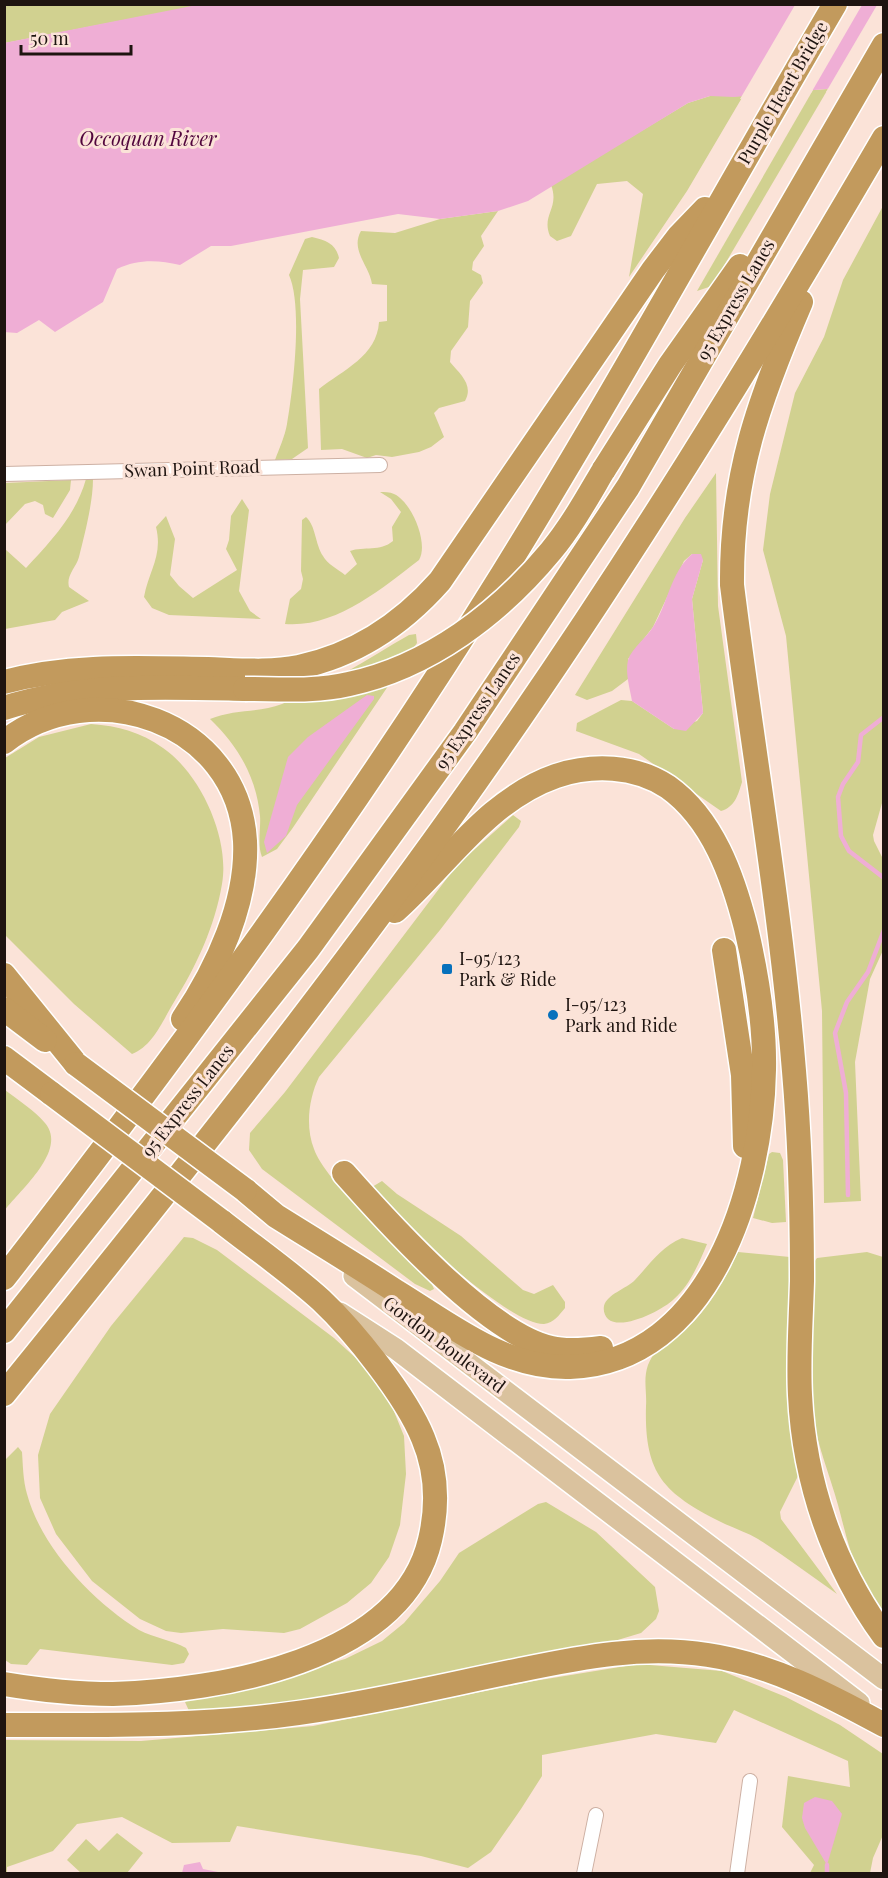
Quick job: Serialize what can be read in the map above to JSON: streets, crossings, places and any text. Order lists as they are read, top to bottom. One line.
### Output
{"streets":{"highway":["Purple Heart Bridge","95 Express Lanes","Gordon Boulevard"],"street":["Swan Point Road"]},"water":["Occoquan River"],"places":{"transit":["I-95/123 Park & Ride"],"other":["I-95/123 Park and Ride"]},"scale_bar":"50 m"}
